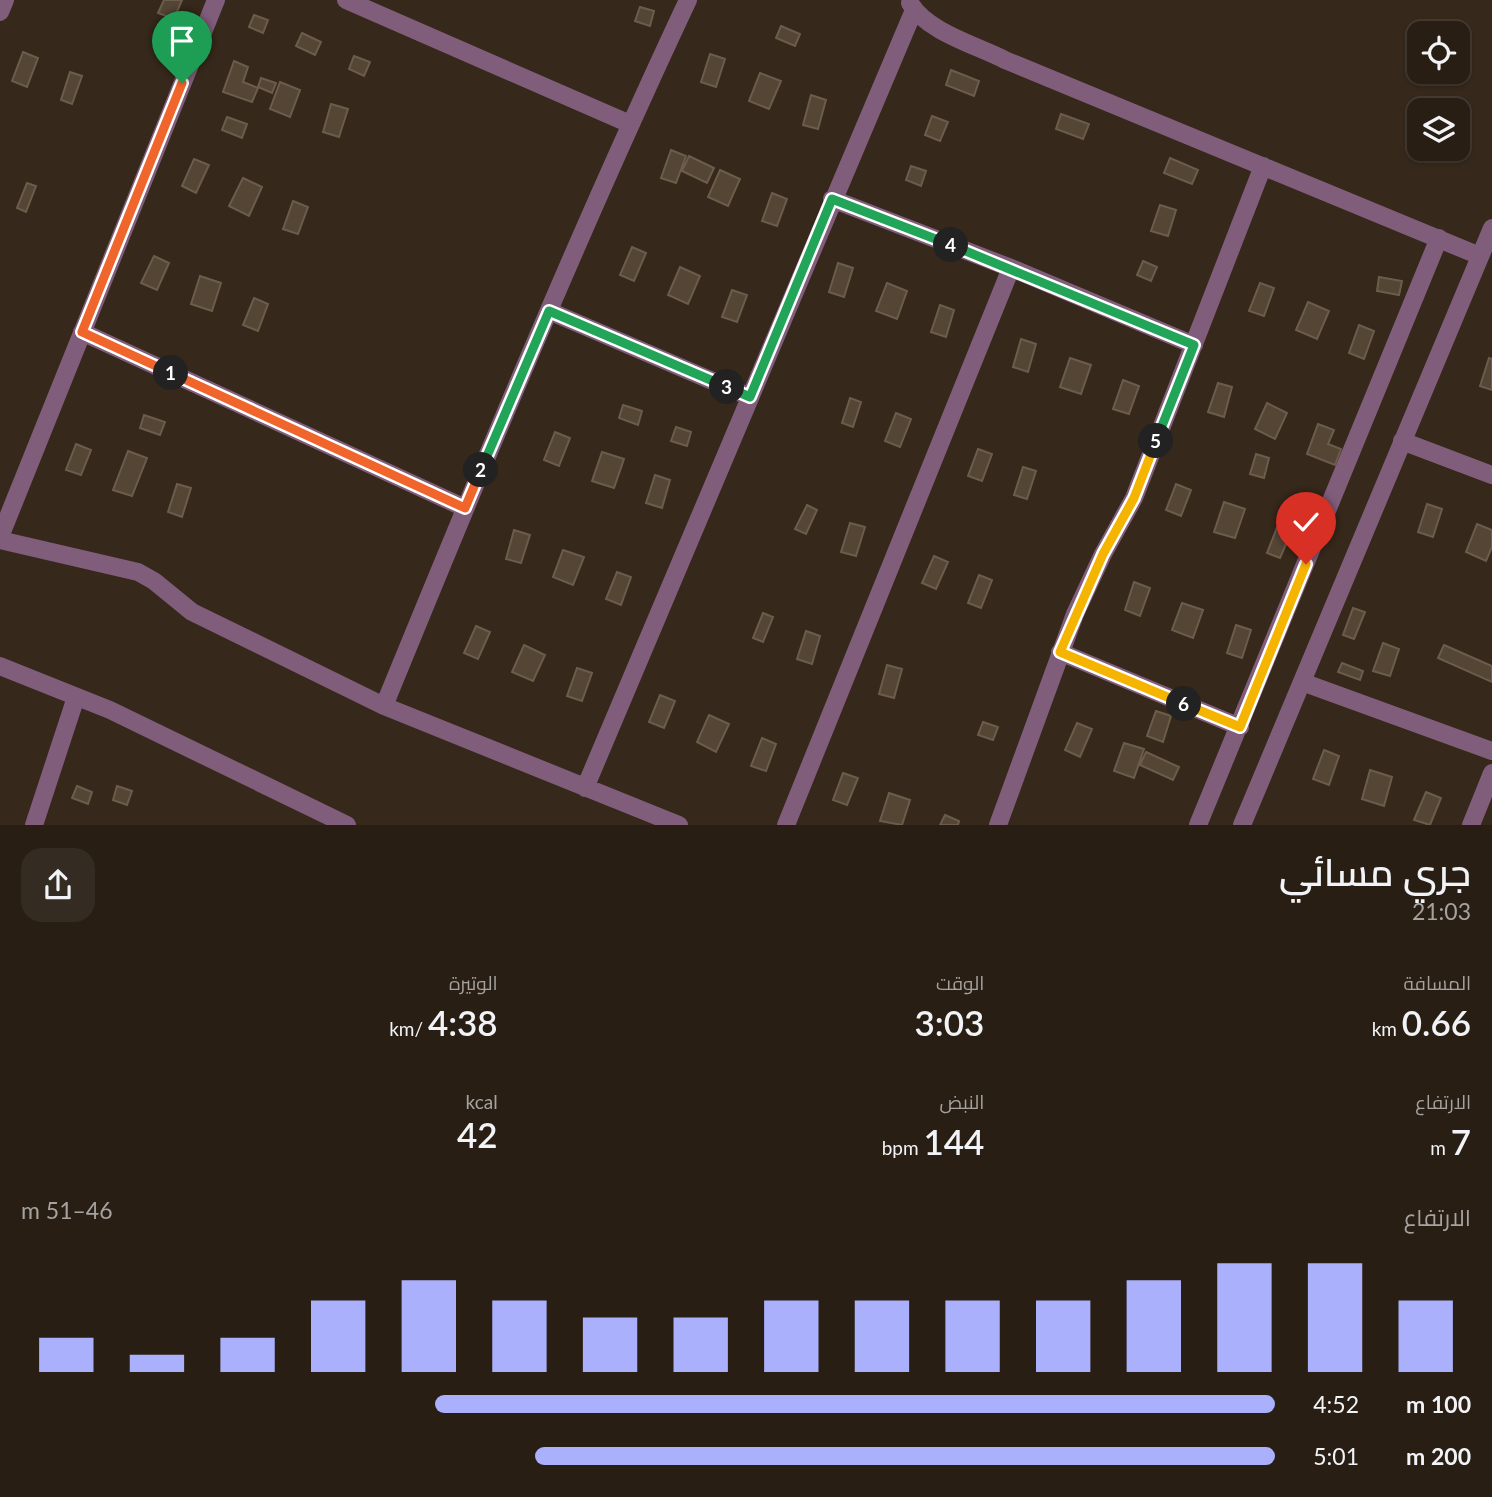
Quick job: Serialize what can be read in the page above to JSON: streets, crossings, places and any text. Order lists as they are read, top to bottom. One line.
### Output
{"page":{"pins":["4","1","3","5","2","6"],"heading":["جري مسائي","21:03"],"stats":[["المسافة","0.66 km"],["الوقت","3:03"],["الوتيرة","4:38 /km"],["الارتفاع","7 m"],["النبض","144 bpm"],["kcal","42"]],"chart":["الارتفاع","46–51 m"],"list":[{"name":"100 m","note":"4:52"},{"name":"200 m","note":"5:01"}]}}
